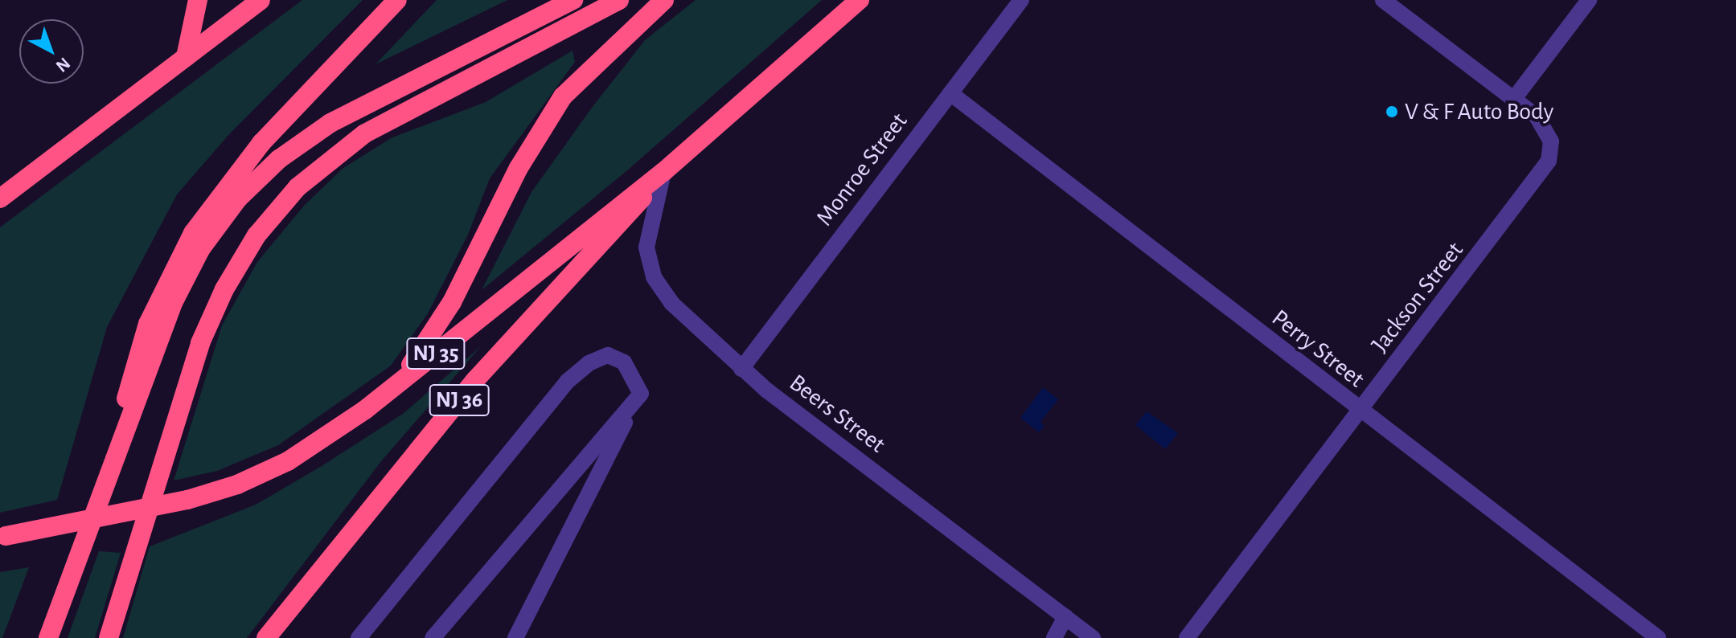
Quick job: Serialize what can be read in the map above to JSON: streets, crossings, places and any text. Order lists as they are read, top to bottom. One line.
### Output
{"streets":{"highway":["NJ 35","NJ 36"],"street":["Monroe Street","Jackson Street","Perry Street","Beers Street"]},"crossings":[["Monroe Street","Perry Street"],["Monroe Street","Beers Street"],["Jackson Street","Perry Street"],["NJ 35","NJ 36"],["NJ 35","Beers Street"],["NJ 36","Beers Street"]],"places":["V & F Auto Body"],"north":"bottom right"}
